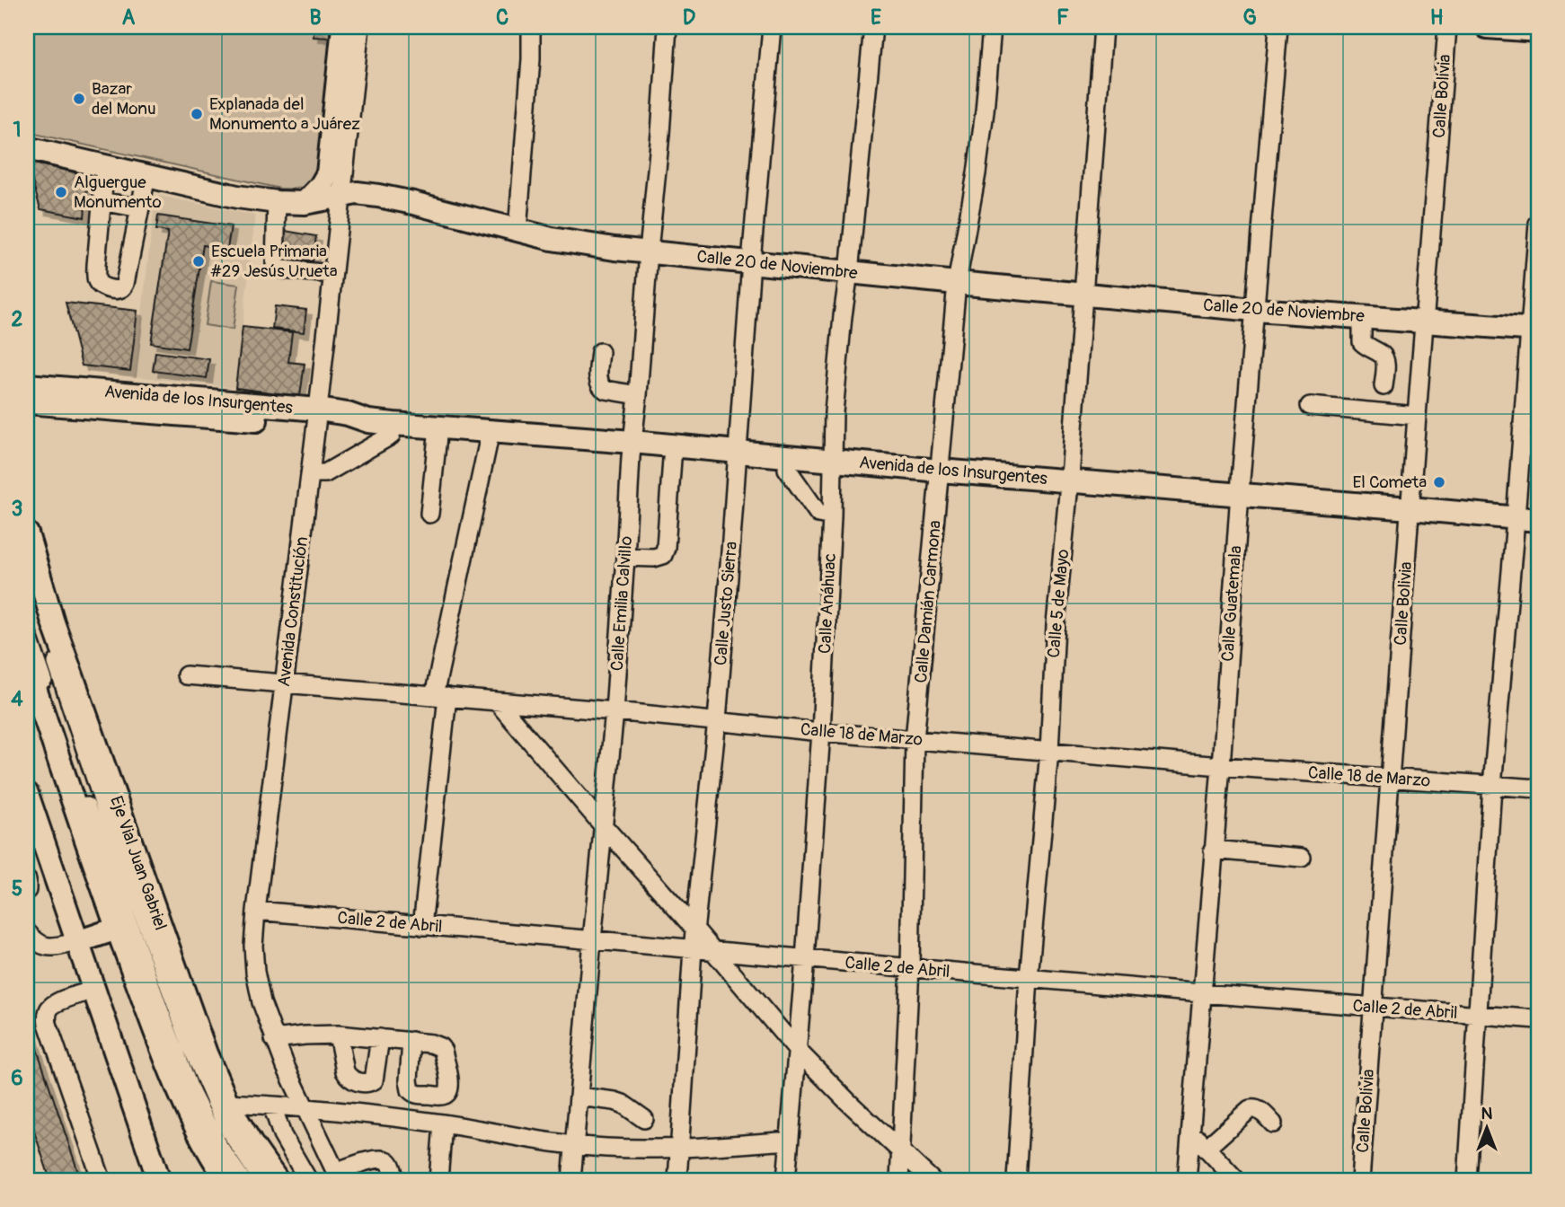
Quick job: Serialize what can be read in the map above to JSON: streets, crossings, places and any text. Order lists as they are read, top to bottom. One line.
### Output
{"streets":{"main road":["Calle 20 de Noviembre","Avenida de los Insurgentes","Eje Vial Juan Gabriel"],"street":["Calle Bolivia","Calle Damián Carmona","Calle Emilia Calvillo","Calle Justo Sierra","Calle Anáhuac","Calle 5 de Mayo","Calle Guatemala","Avenida Constitución","Calle 18 de Marzo","Calle 2 de Abril"]},"crossings":[["Calle Bolivia","Calle 20 de Noviembre"],["Calle Bolivia","Avenida de los Insurgentes"],["Calle Bolivia","Calle 18 de Marzo"],["Calle Bolivia","Calle 2 de Abril"],["Calle 20 de Noviembre","Calle Damián Carmona"],["Calle 20 de Noviembre","Calle Emilia Calvillo"],["Calle 20 de Noviembre","Calle Justo Sierra"],["Calle 20 de Noviembre","Calle Anáhuac"],["Calle 20 de Noviembre","Calle 5 de Mayo"],["Calle 20 de Noviembre","Calle Guatemala"],["Calle 20 de Noviembre","Avenida Constitución"],["Avenida de los Insurgentes","Calle Damián Carmona"],["Avenida de los Insurgentes","Calle Emilia Calvillo"],["Avenida de los Insurgentes","Calle Justo Sierra"],["Avenida de los Insurgentes","Calle Anáhuac"],["Avenida de los Insurgentes","Calle 5 de Mayo"],["Avenida de los Insurgentes","Calle Guatemala"],["Avenida de los Insurgentes","Avenida Constitución"],["Calle Damián Carmona","Calle 18 de Marzo"],["Calle Damián Carmona","Calle 2 de Abril"],["Calle Emilia Calvillo","Calle 18 de Marzo"],["Calle Emilia Calvillo","Calle 2 de Abril"],["Calle Justo Sierra","Calle 18 de Marzo"],["Calle Justo Sierra","Calle 2 de Abril"],["Calle Anáhuac","Calle 18 de Marzo"],["Calle Anáhuac","Calle 2 de Abril"],["Calle 5 de Mayo","Calle 18 de Marzo"],["Calle 5 de Mayo","Calle 2 de Abril"],["Calle Guatemala","Calle 18 de Marzo"],["Calle Guatemala","Calle 2 de Abril"],["Avenida Constitución","Calle 18 de Marzo"],["Avenida Constitución","Calle 2 de Abril"]],"places":["Bazar del Monu","Explanada del Monumento a Juárez","Alguergue Monumento","Escuela Primaria #29 Jesús Urueta","El Cometa"],"north":"top","grid":{"columns":["A","B","C","D","E","F","G","H"],"rows":["1","2","3","4","5","6"]}}
